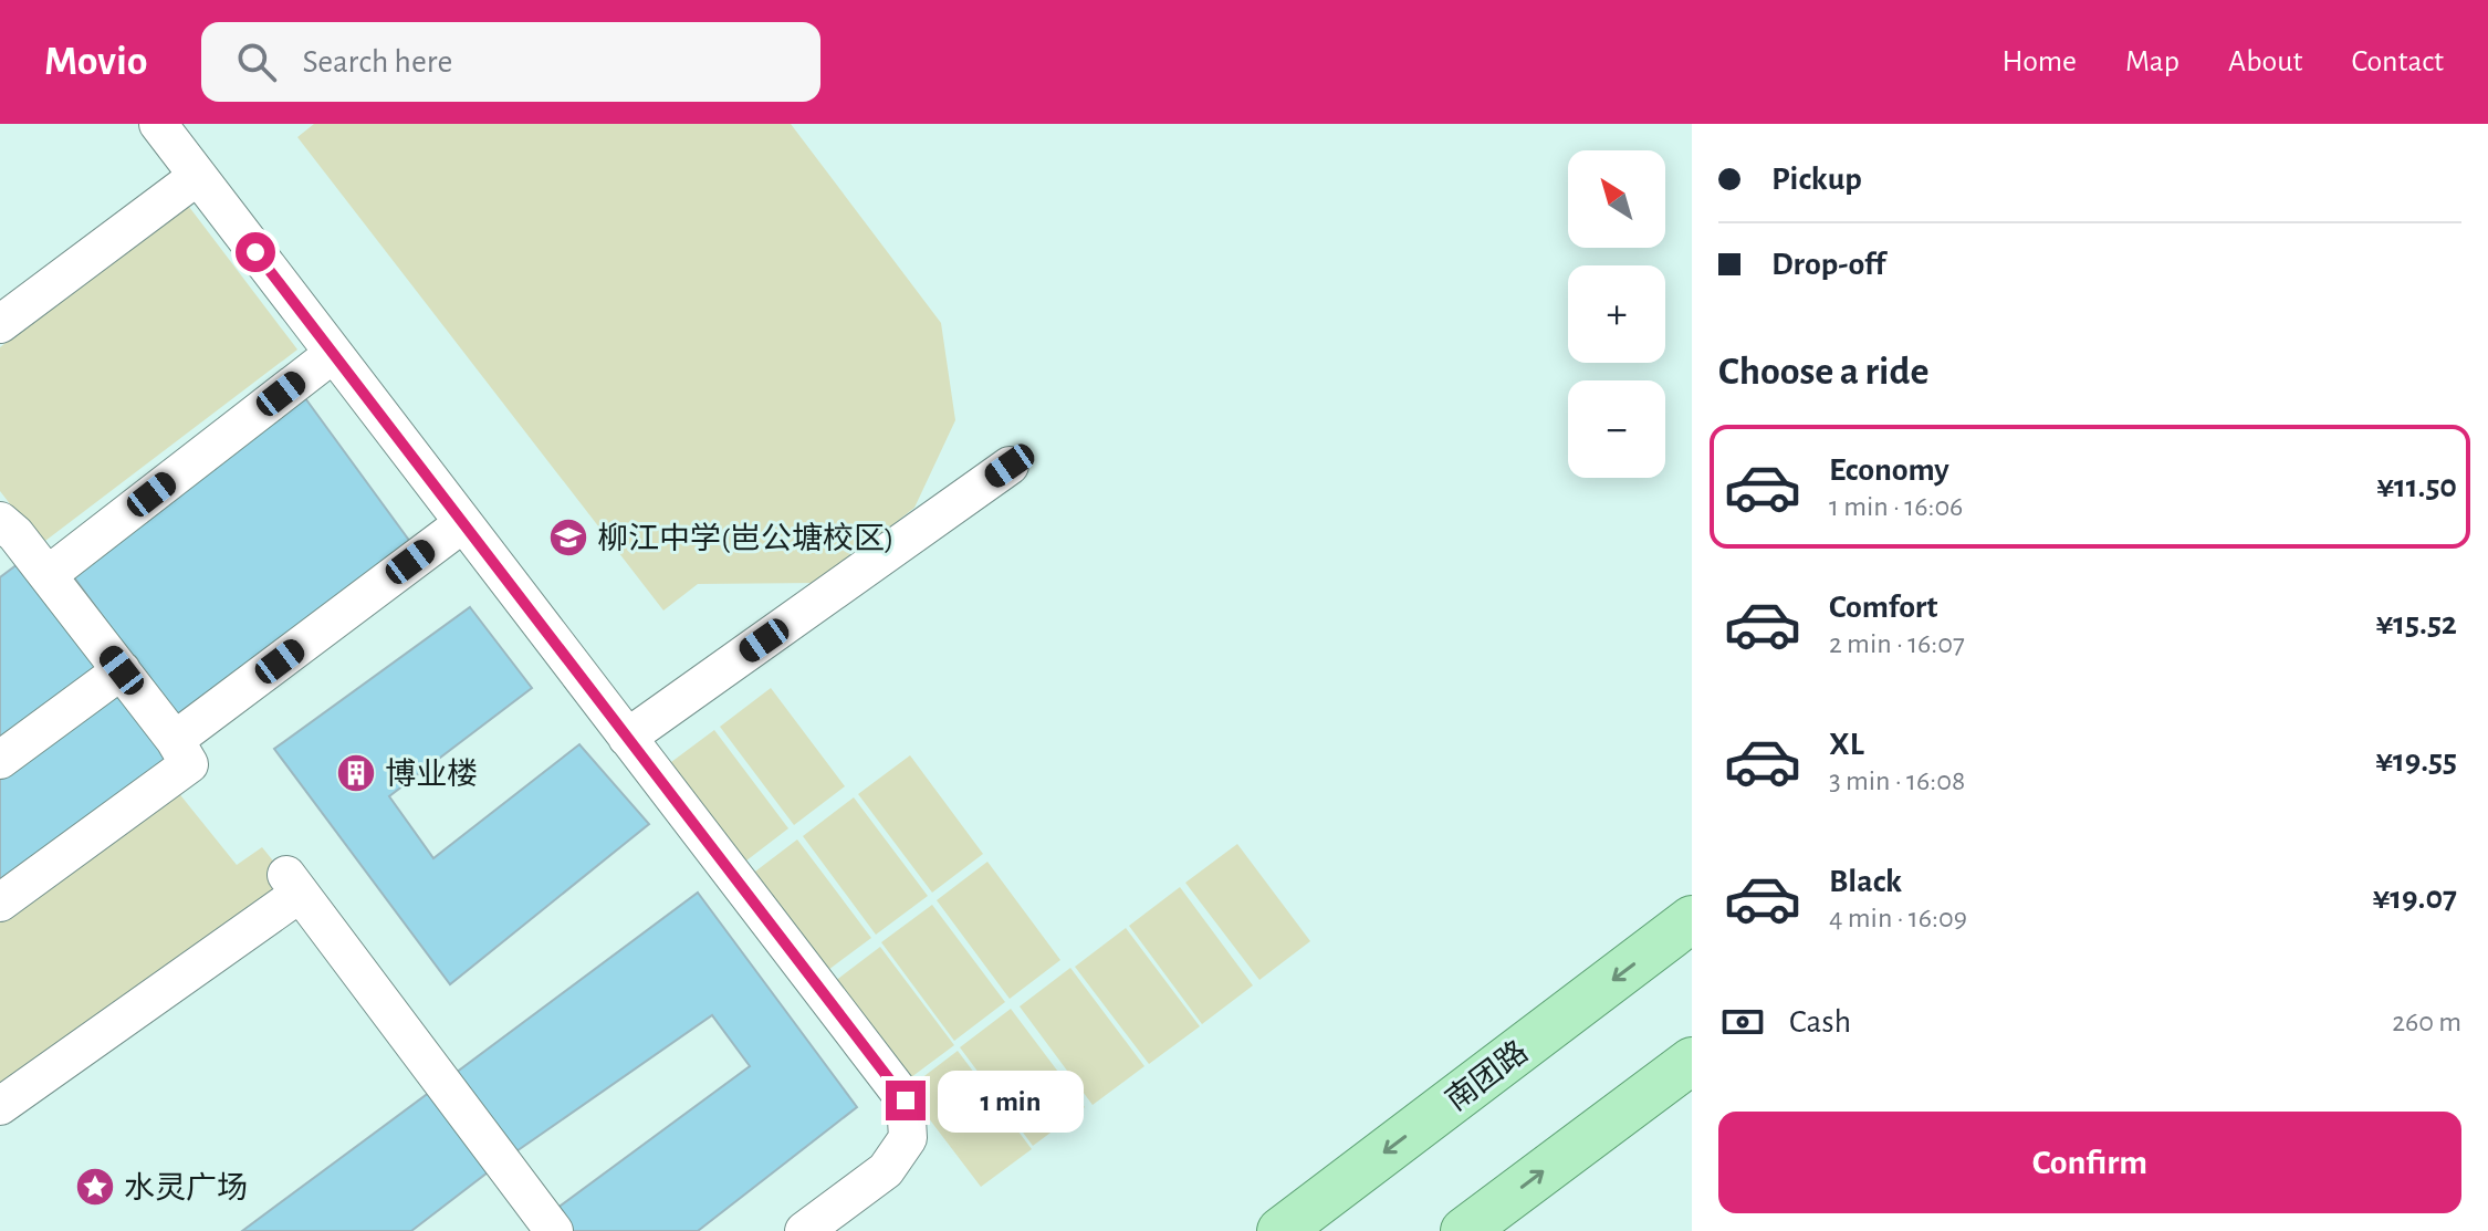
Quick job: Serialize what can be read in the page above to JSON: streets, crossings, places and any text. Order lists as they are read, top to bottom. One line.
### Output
{"streets":{"main road":["南团路"]},"places":{"school or university":["柳江中学(岜公塘校区)"],"building":["博业楼"],"place":["水灵广场"]},"north":"top left","page":{"header":"Movio","search":"Search here","nav":["Home","Map","About","Contact"],"banner":["Pickup","Drop-off"],"map_buttons":["+","−"],"heading":"Choose a ride","list":[{"name":"Economy","note":"1 min · 16:06","value":"¥11.50"},{"name":"Comfort","note":"2 min · 16:07","value":"¥15.52"},{"name":"XL","note":"3 min · 16:08","value":"¥19.55"},{"name":"Black","note":"4 min · 16:09","value":"¥19.07"}],"pay":["Cash","260 m"],"bubble":"1 min","buttons":"Confirm"}}
